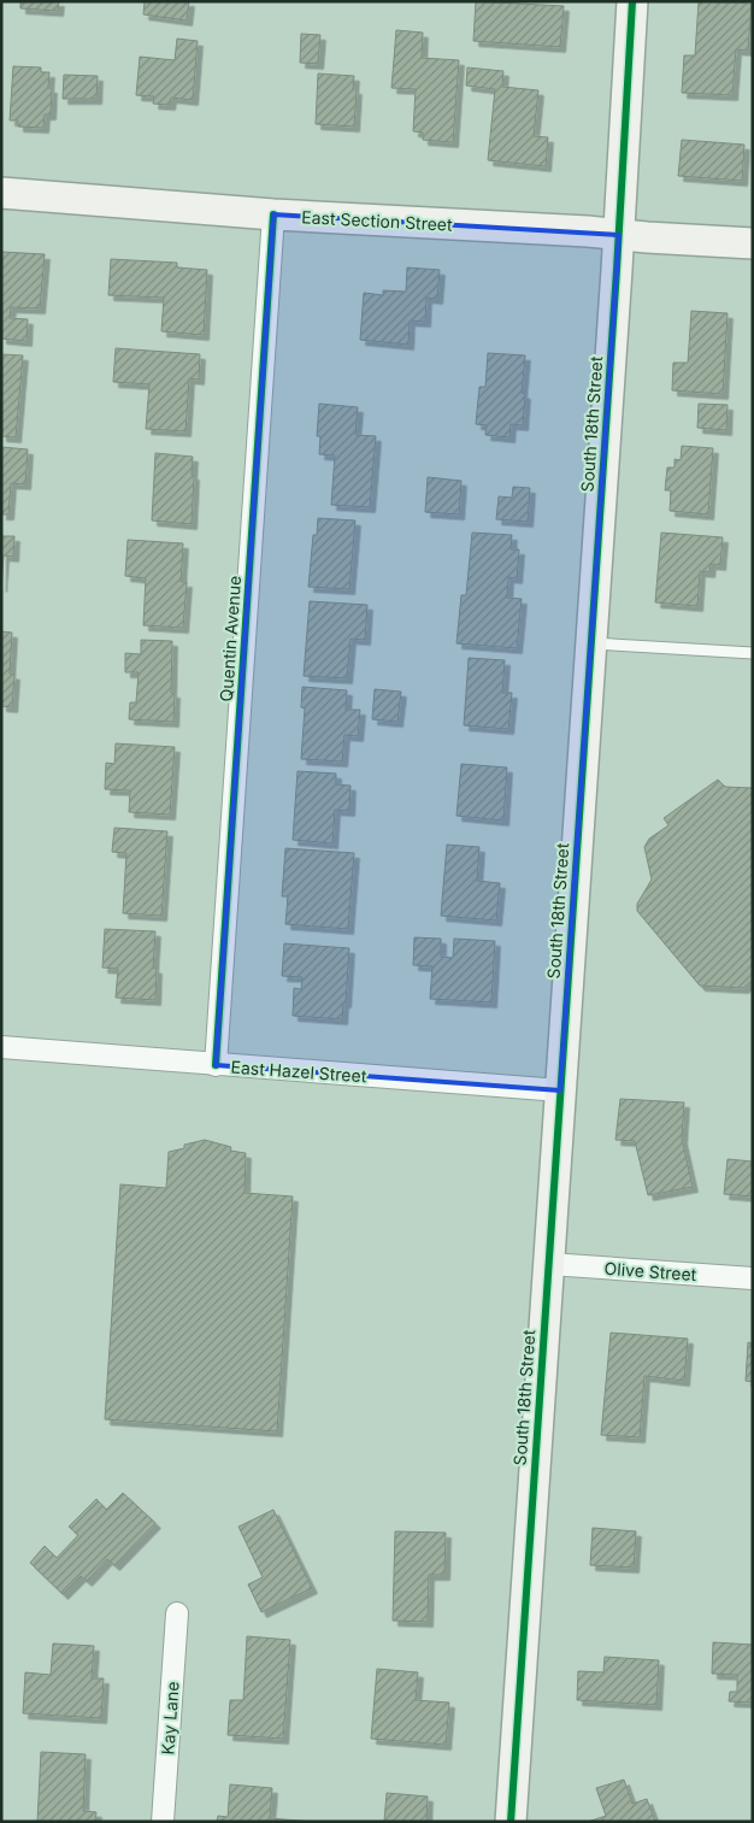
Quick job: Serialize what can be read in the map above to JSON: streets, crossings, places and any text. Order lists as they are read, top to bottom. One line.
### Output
{"streets":{"street":["East Section Street","South 18th Street","Quentin Avenue","East Hazel Street","Olive Street","Kay Lane"]},"crossings":[["East Section Street","South 18th Street"],["East Section Street","Quentin Avenue"],["South 18th Street","East Hazel Street"],["South 18th Street","Olive Street"],["Quentin Avenue","East Hazel Street"]]}
